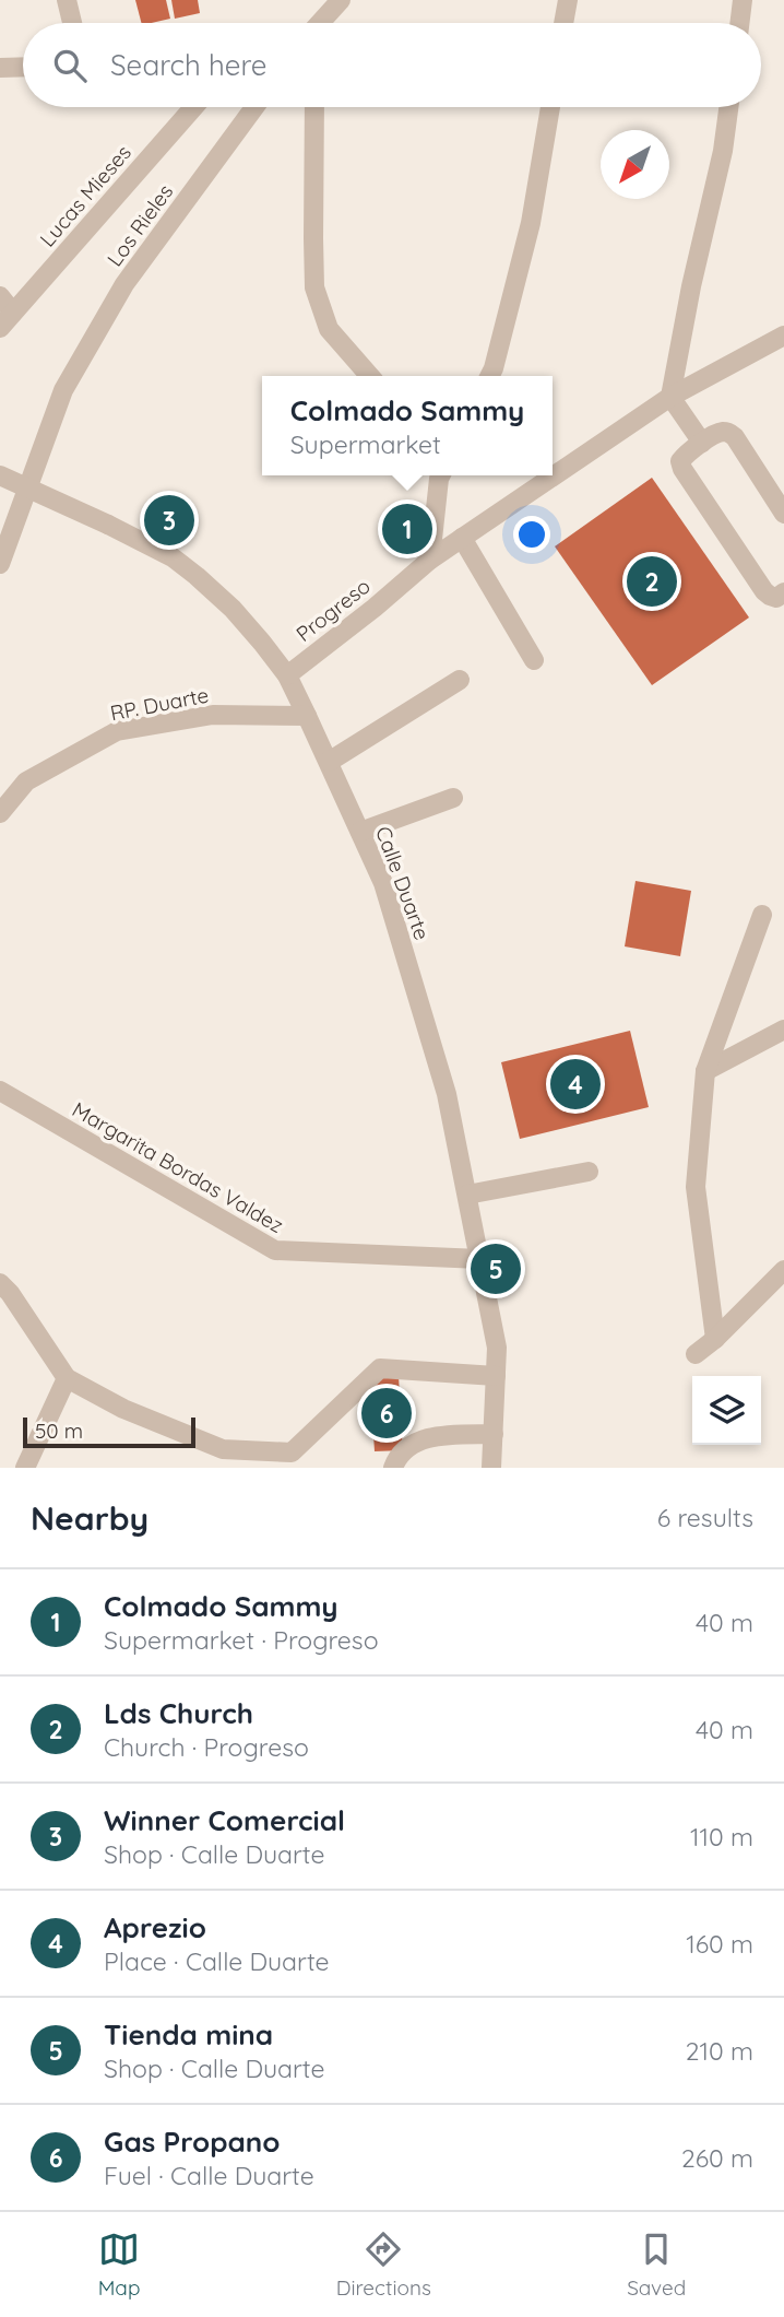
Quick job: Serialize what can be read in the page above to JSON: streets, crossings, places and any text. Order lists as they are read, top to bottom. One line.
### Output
{"streets":{"street":["Lucas Mieses","Los Rieles","Progreso","RP. Duarte","Calle Duarte","Margarita Bordas Valdez"]},"crossings":[["Progreso","Calle Duarte"],["RP. Duarte","Calle Duarte"],["Calle Duarte","Margarita Bordas Valdez"]],"scale_bar":"50 m","north":"bottom left","page":{"search":"Search here","popup":["Colmado Sammy","Supermarket"],"pins":["3","1","2","4","5","6"],"scale":"50 m","heading":["Nearby","6 results"],"list":[{"mark":"1","name":"Colmado Sammy","note":"Supermarket · Progreso","value":"40 m"},{"mark":"2","name":"Lds Church","note":"Church · Progreso","value":"40 m"},{"mark":"3","name":"Winner Comercial","note":"Shop · Calle Duarte","value":"110 m"},{"mark":"4","name":"Aprezio","note":"Place · Calle Duarte","value":"160 m"},{"mark":"5","name":"Tienda mina","note":"Shop · Calle Duarte","value":"210 m"},{"mark":"6","name":"Gas Propano","note":"Fuel · Calle Duarte","value":"260 m"}],"nav":["Map","Directions","Saved"]}}
